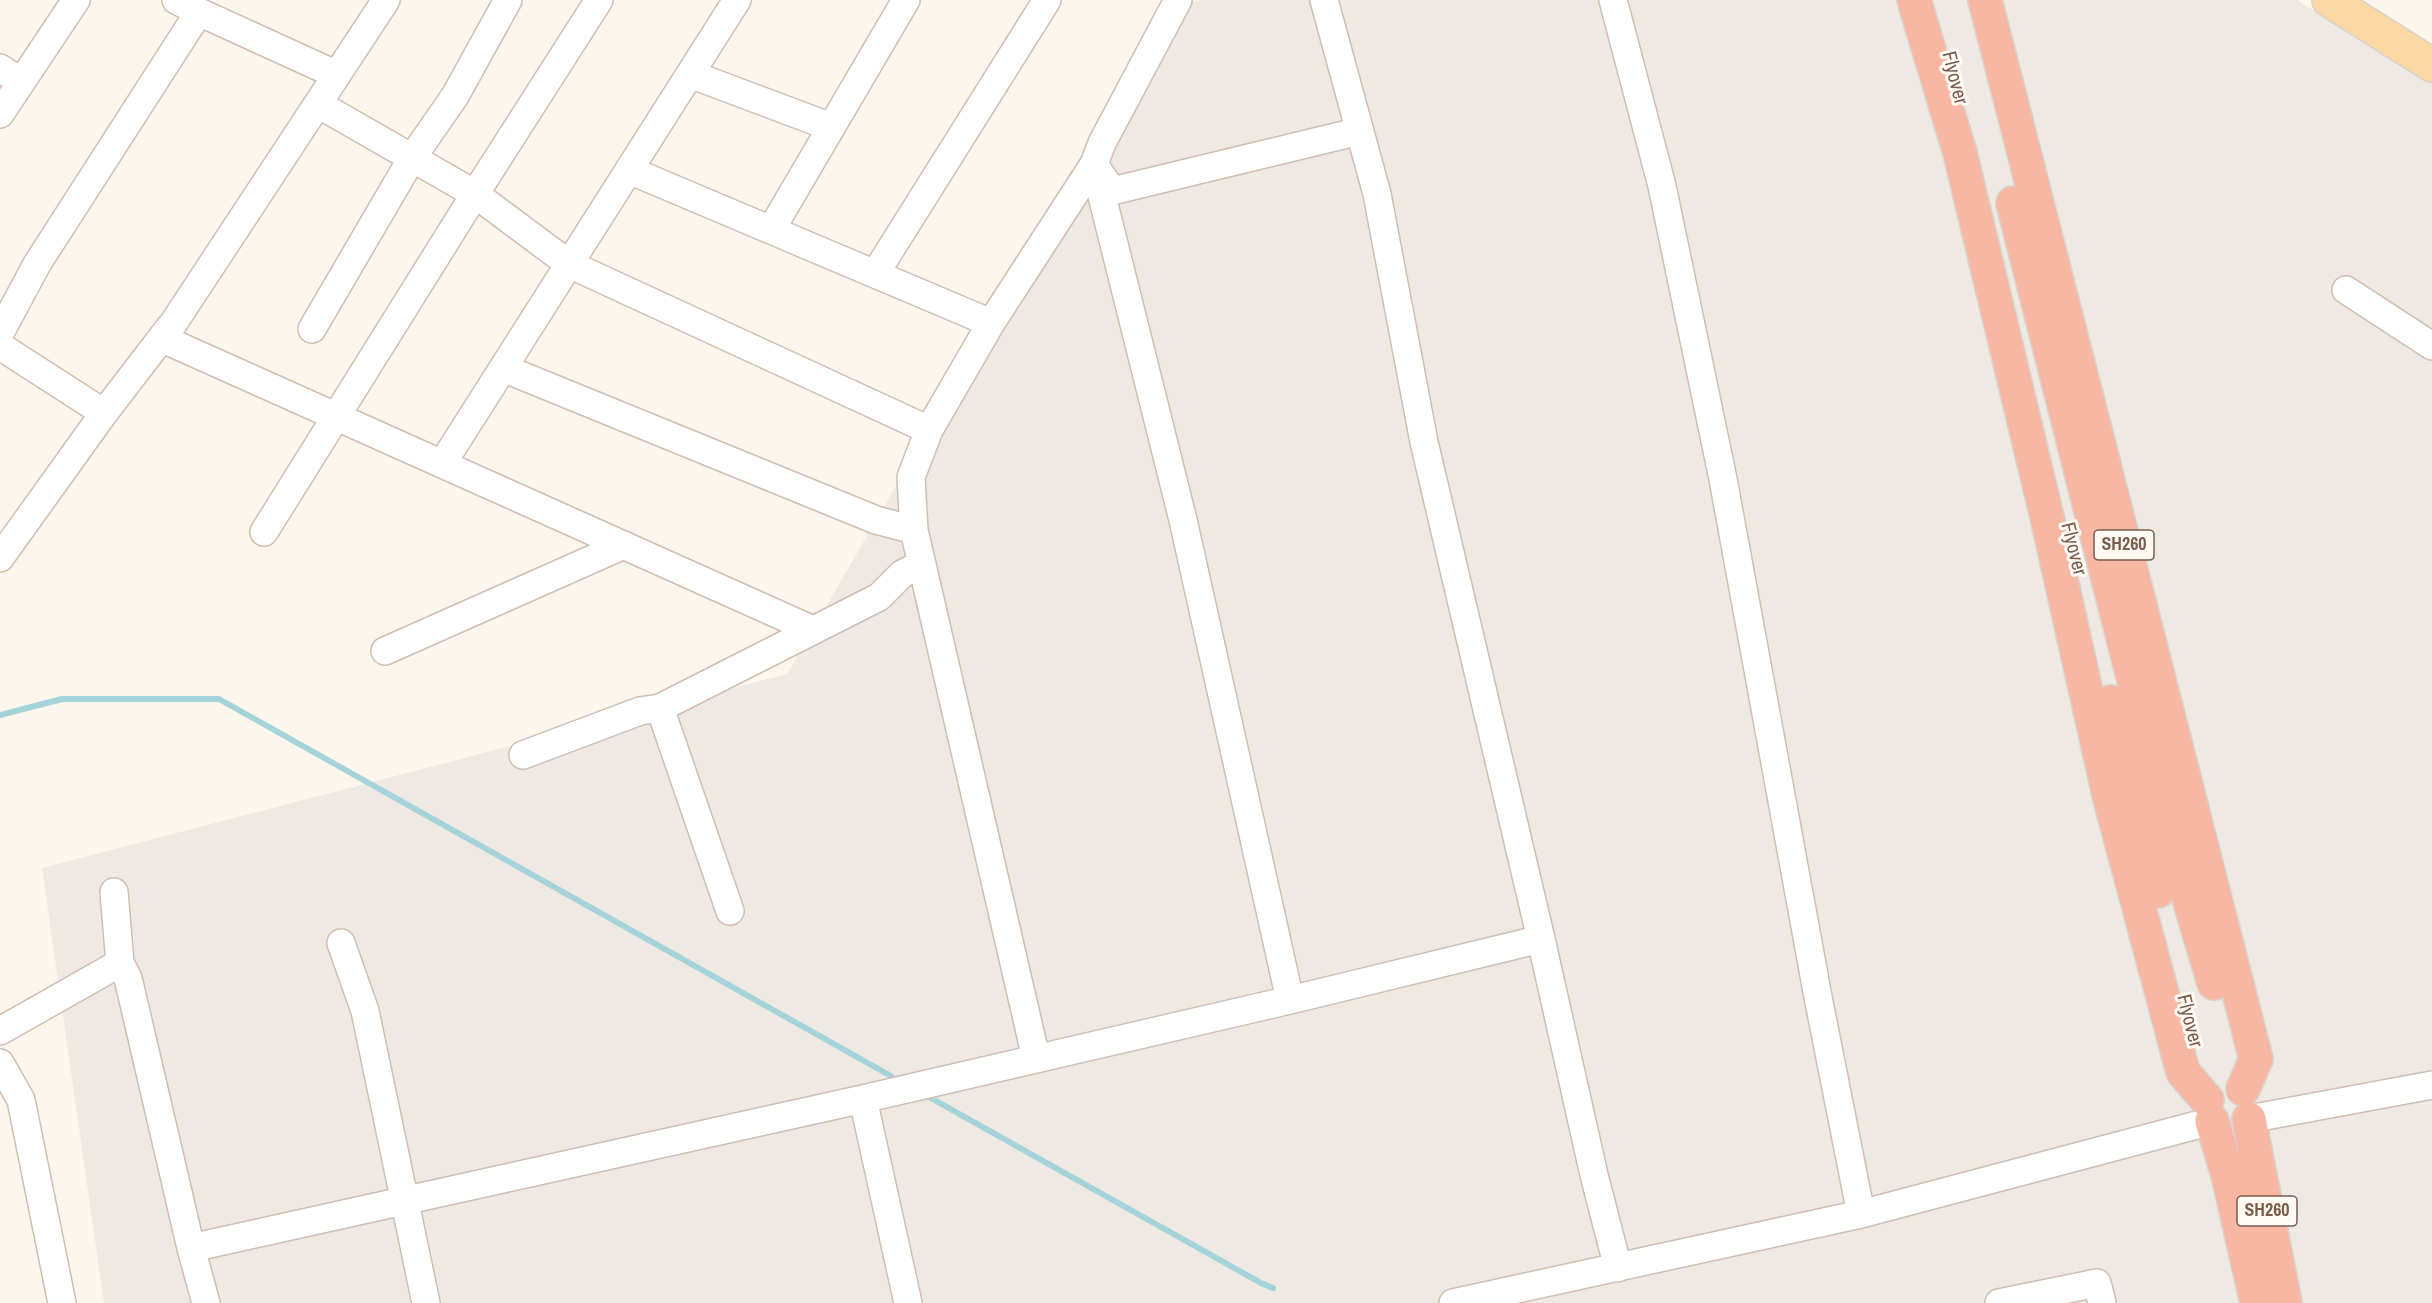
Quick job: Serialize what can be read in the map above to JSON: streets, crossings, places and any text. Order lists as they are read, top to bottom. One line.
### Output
{"streets":{"highway":["Flyover","SH260"]},"crossings":[["Flyover","SH260"]]}
